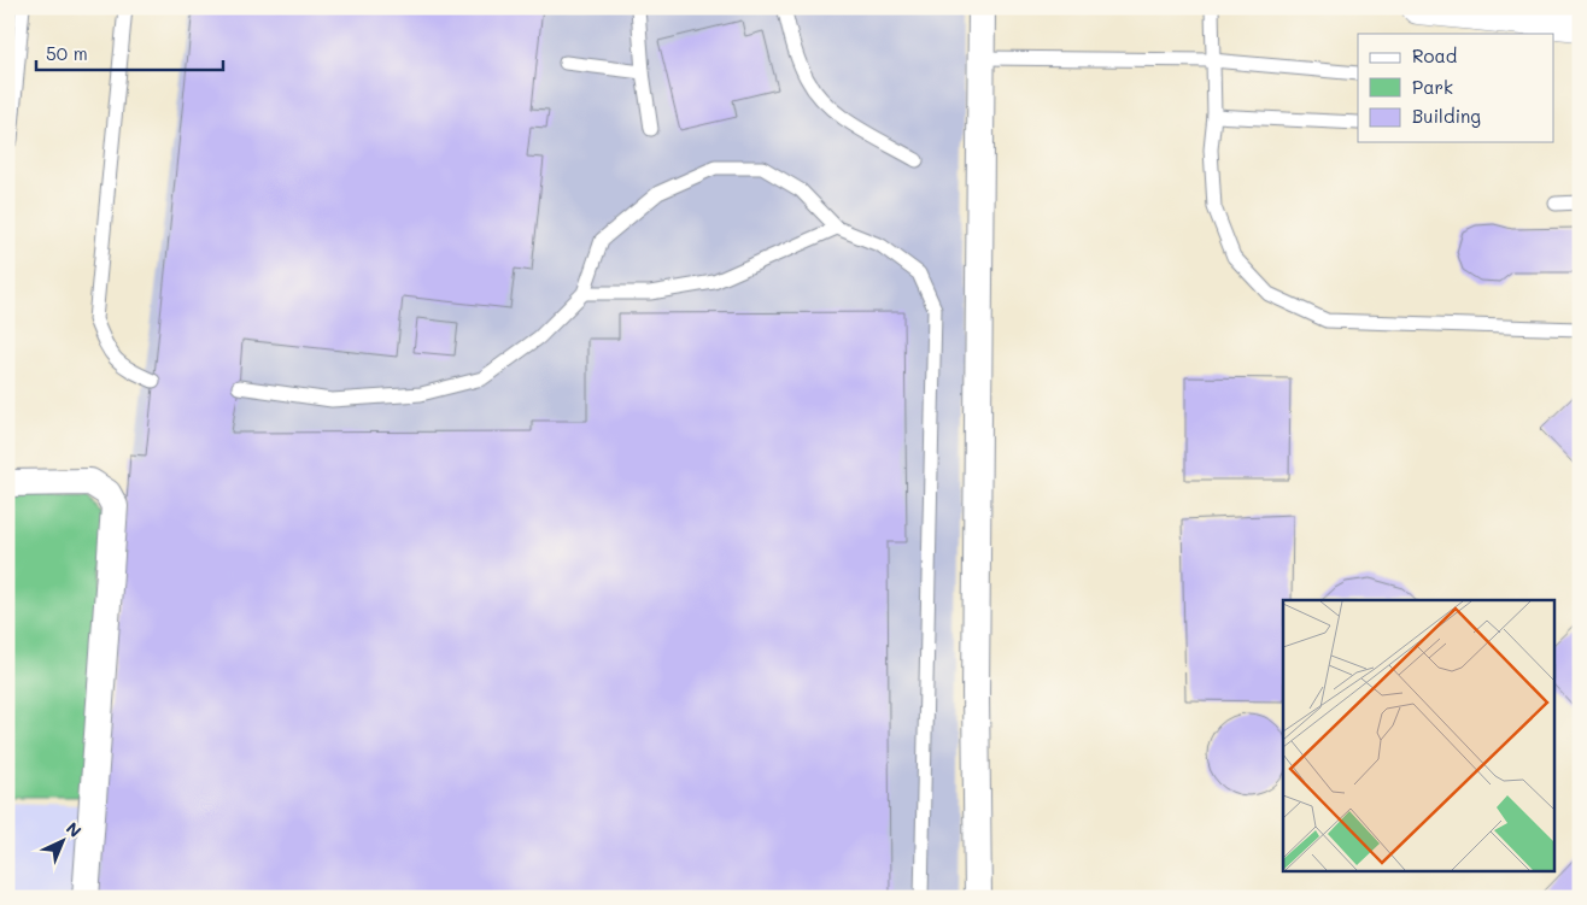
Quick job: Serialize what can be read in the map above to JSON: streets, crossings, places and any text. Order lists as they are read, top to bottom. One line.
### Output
{"legend":["Road","Park","Building"],"scale_bar":"50 m","north":"top right"}
